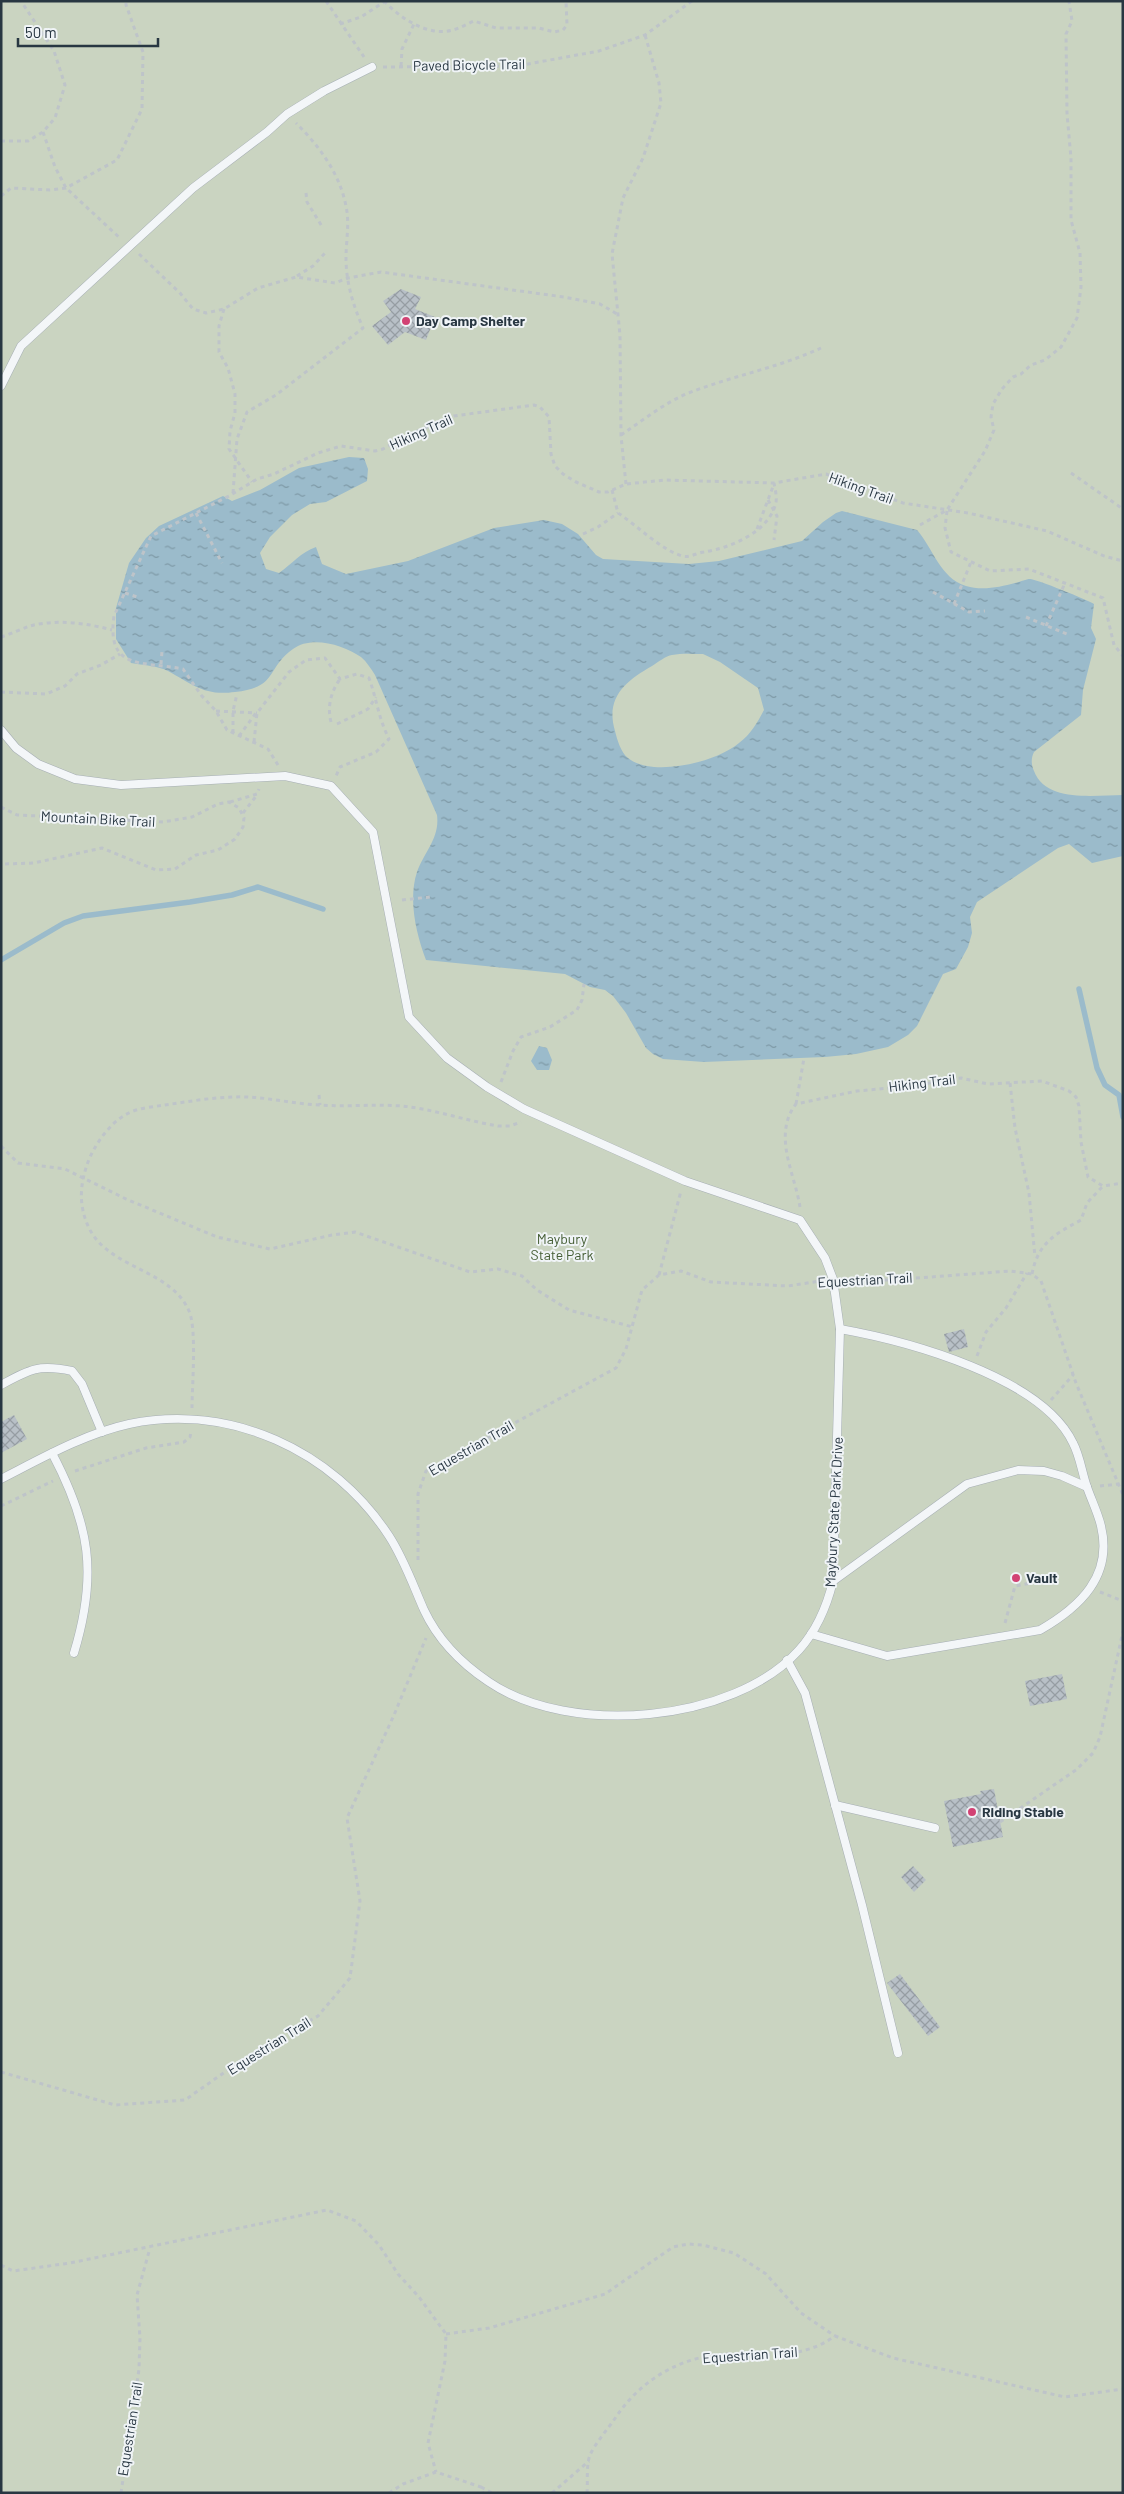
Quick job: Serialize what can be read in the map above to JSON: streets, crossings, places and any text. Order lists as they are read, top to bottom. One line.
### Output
{"streets":{"lane":["Maybury State Park Drive"],"path":["Paved Bicycle Trail","Hiking Trail","Mountain Bike Trail","Equestrian Trail"]},"crossings":[["Equestrian Trail","Maybury State Park Drive"]],"parks":["Maybury State Park"],"places":["Day Camp Shelter","Vault","Riding Stable"],"scale_bar":"50 m"}
